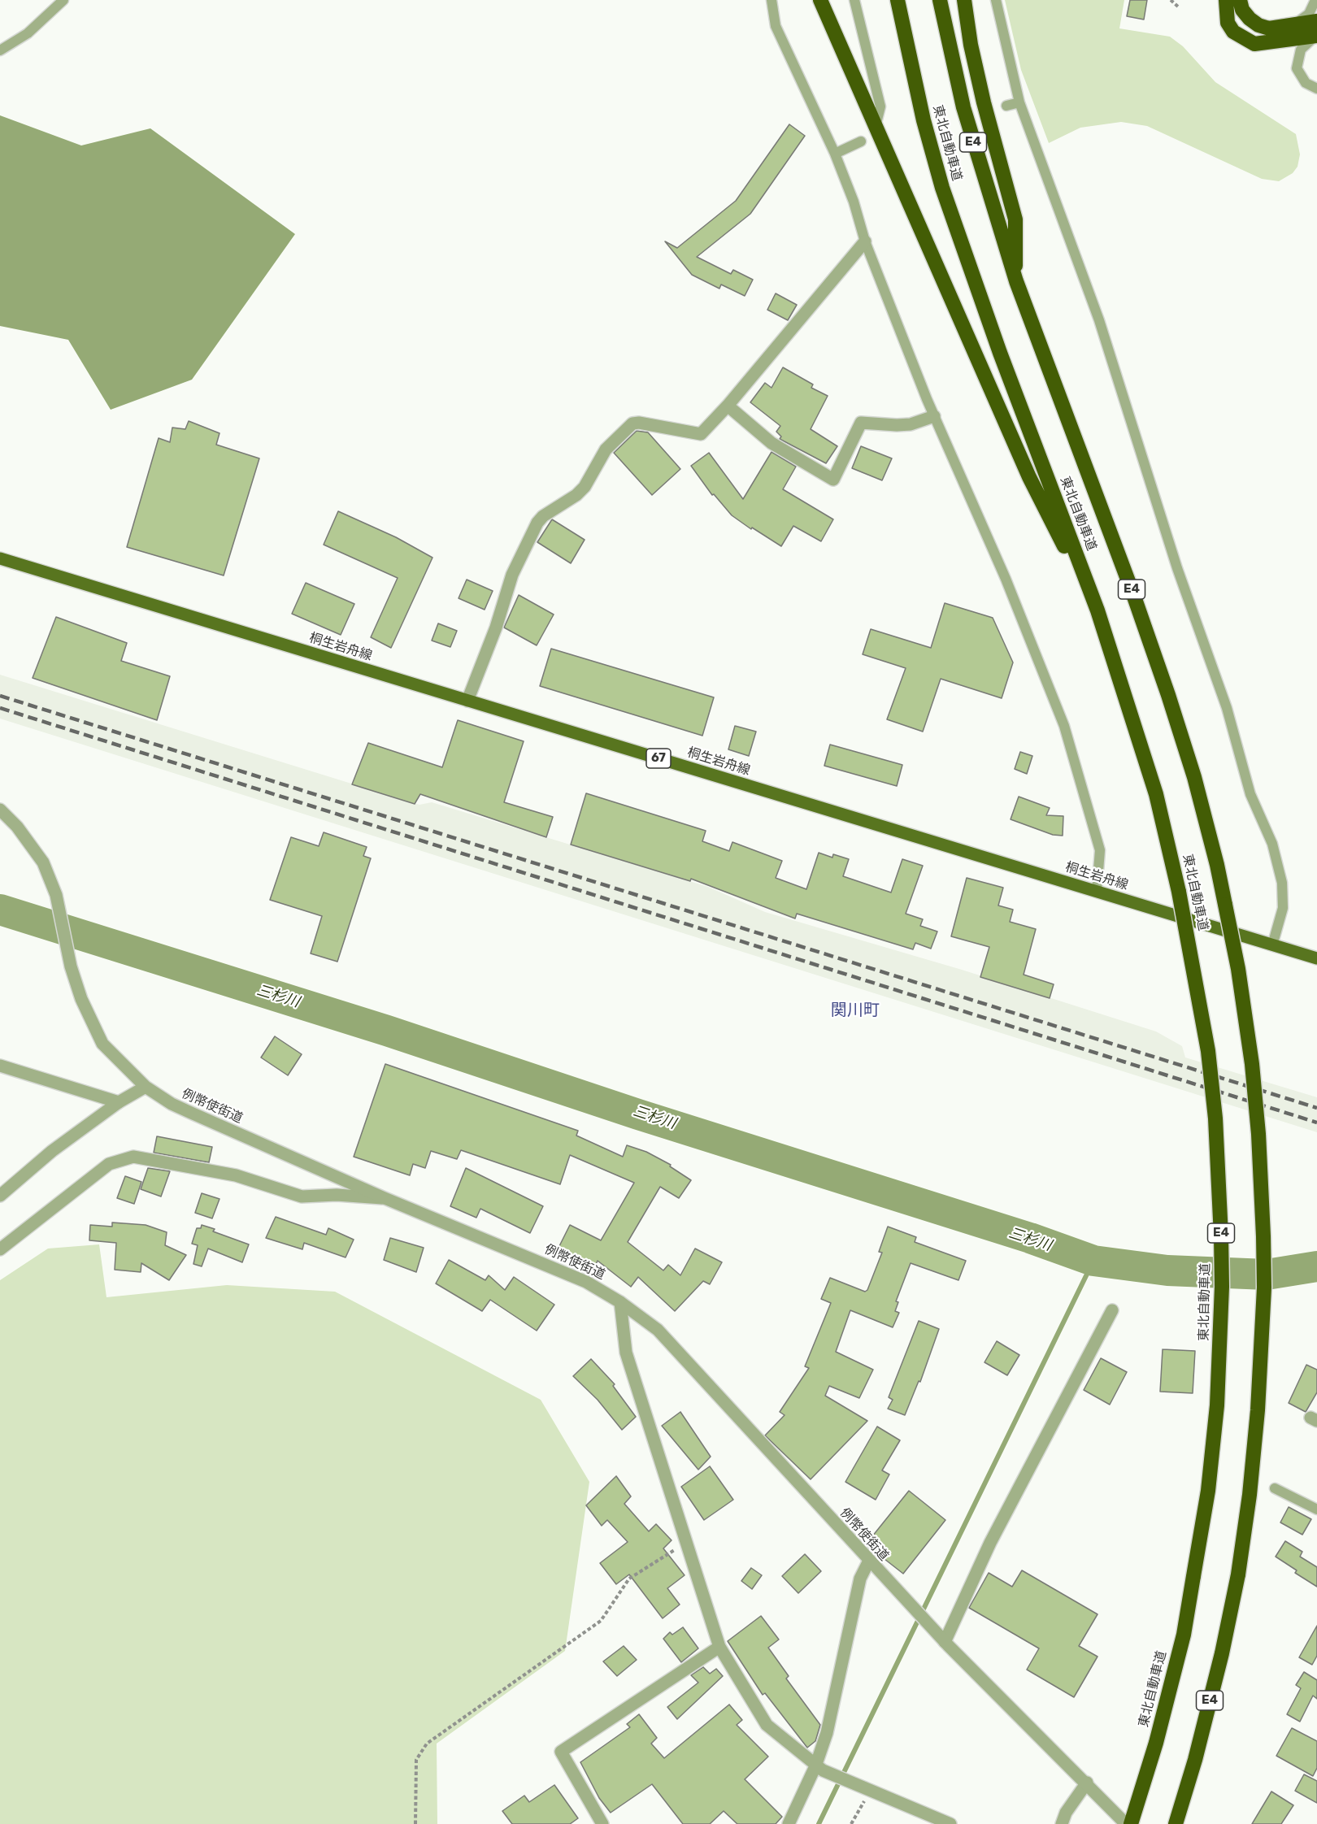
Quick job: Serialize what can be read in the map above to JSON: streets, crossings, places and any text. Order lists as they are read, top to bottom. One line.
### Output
{"streets":{"highway":["E4","東北自動車道"],"main road":["桐生岩舟線","67"],"street":["例幣使街道"]},"districts":["関川町"],"water":["三杉川"]}
